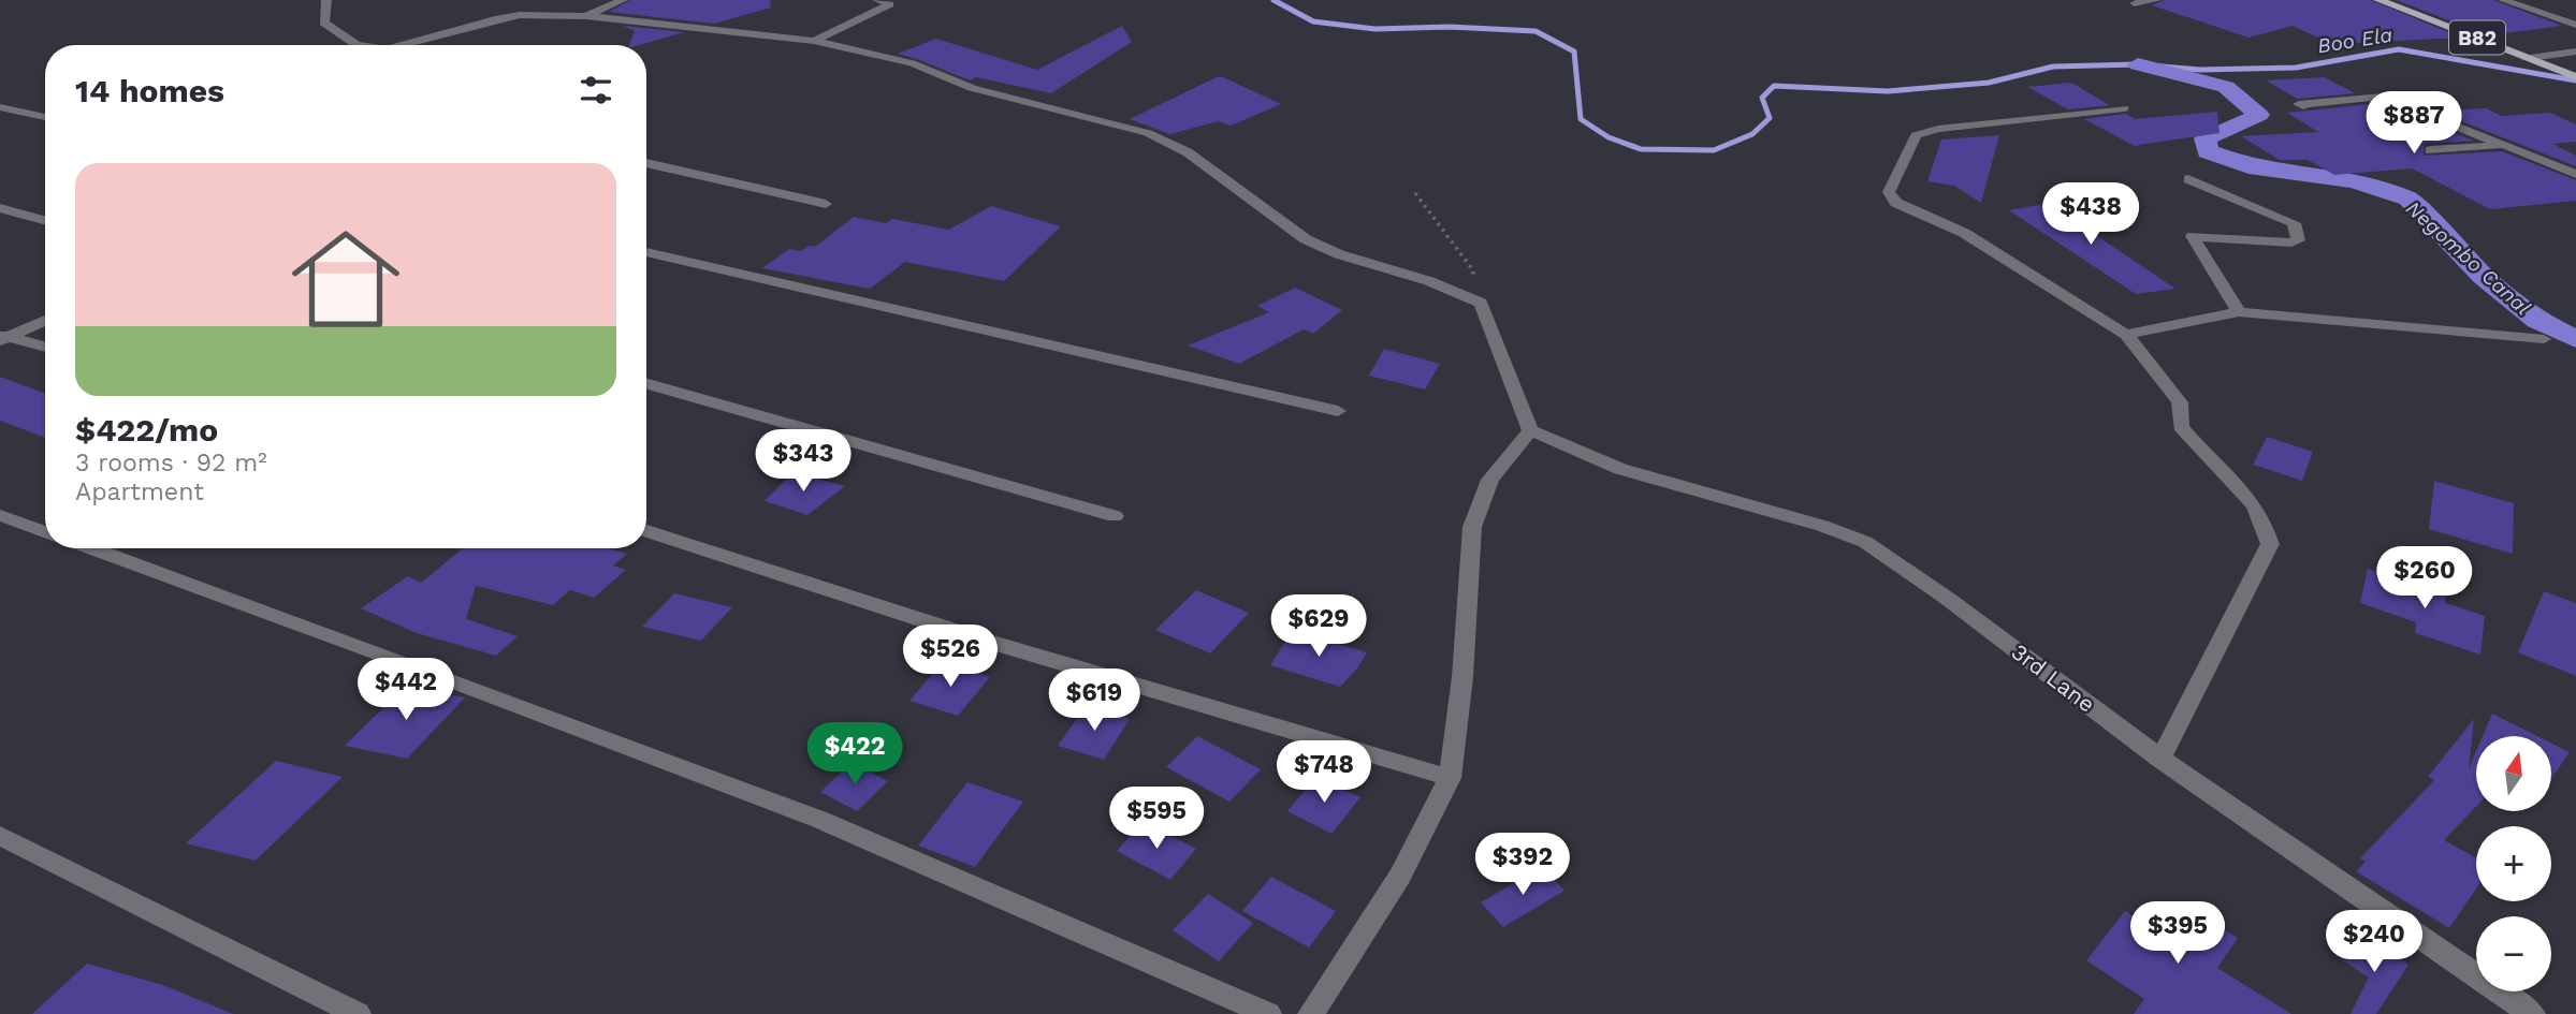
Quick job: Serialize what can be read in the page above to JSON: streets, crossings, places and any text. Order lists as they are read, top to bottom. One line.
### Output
{"streets":{"main road":["B82"],"street":["3rd Lane"]},"water":["Boo Ela","Negombo Canal"],"north":"top","page":{"heading":"14 homes","price":["$887","$438","$343","$260","$629","$526","$442","$619","$422","$748","$595","$392","$395","$240"],"list":[{"name":"$422/mo","note":"3 rooms · 92 m² · Apartment"}],"map_buttons":["+","−"]}}
